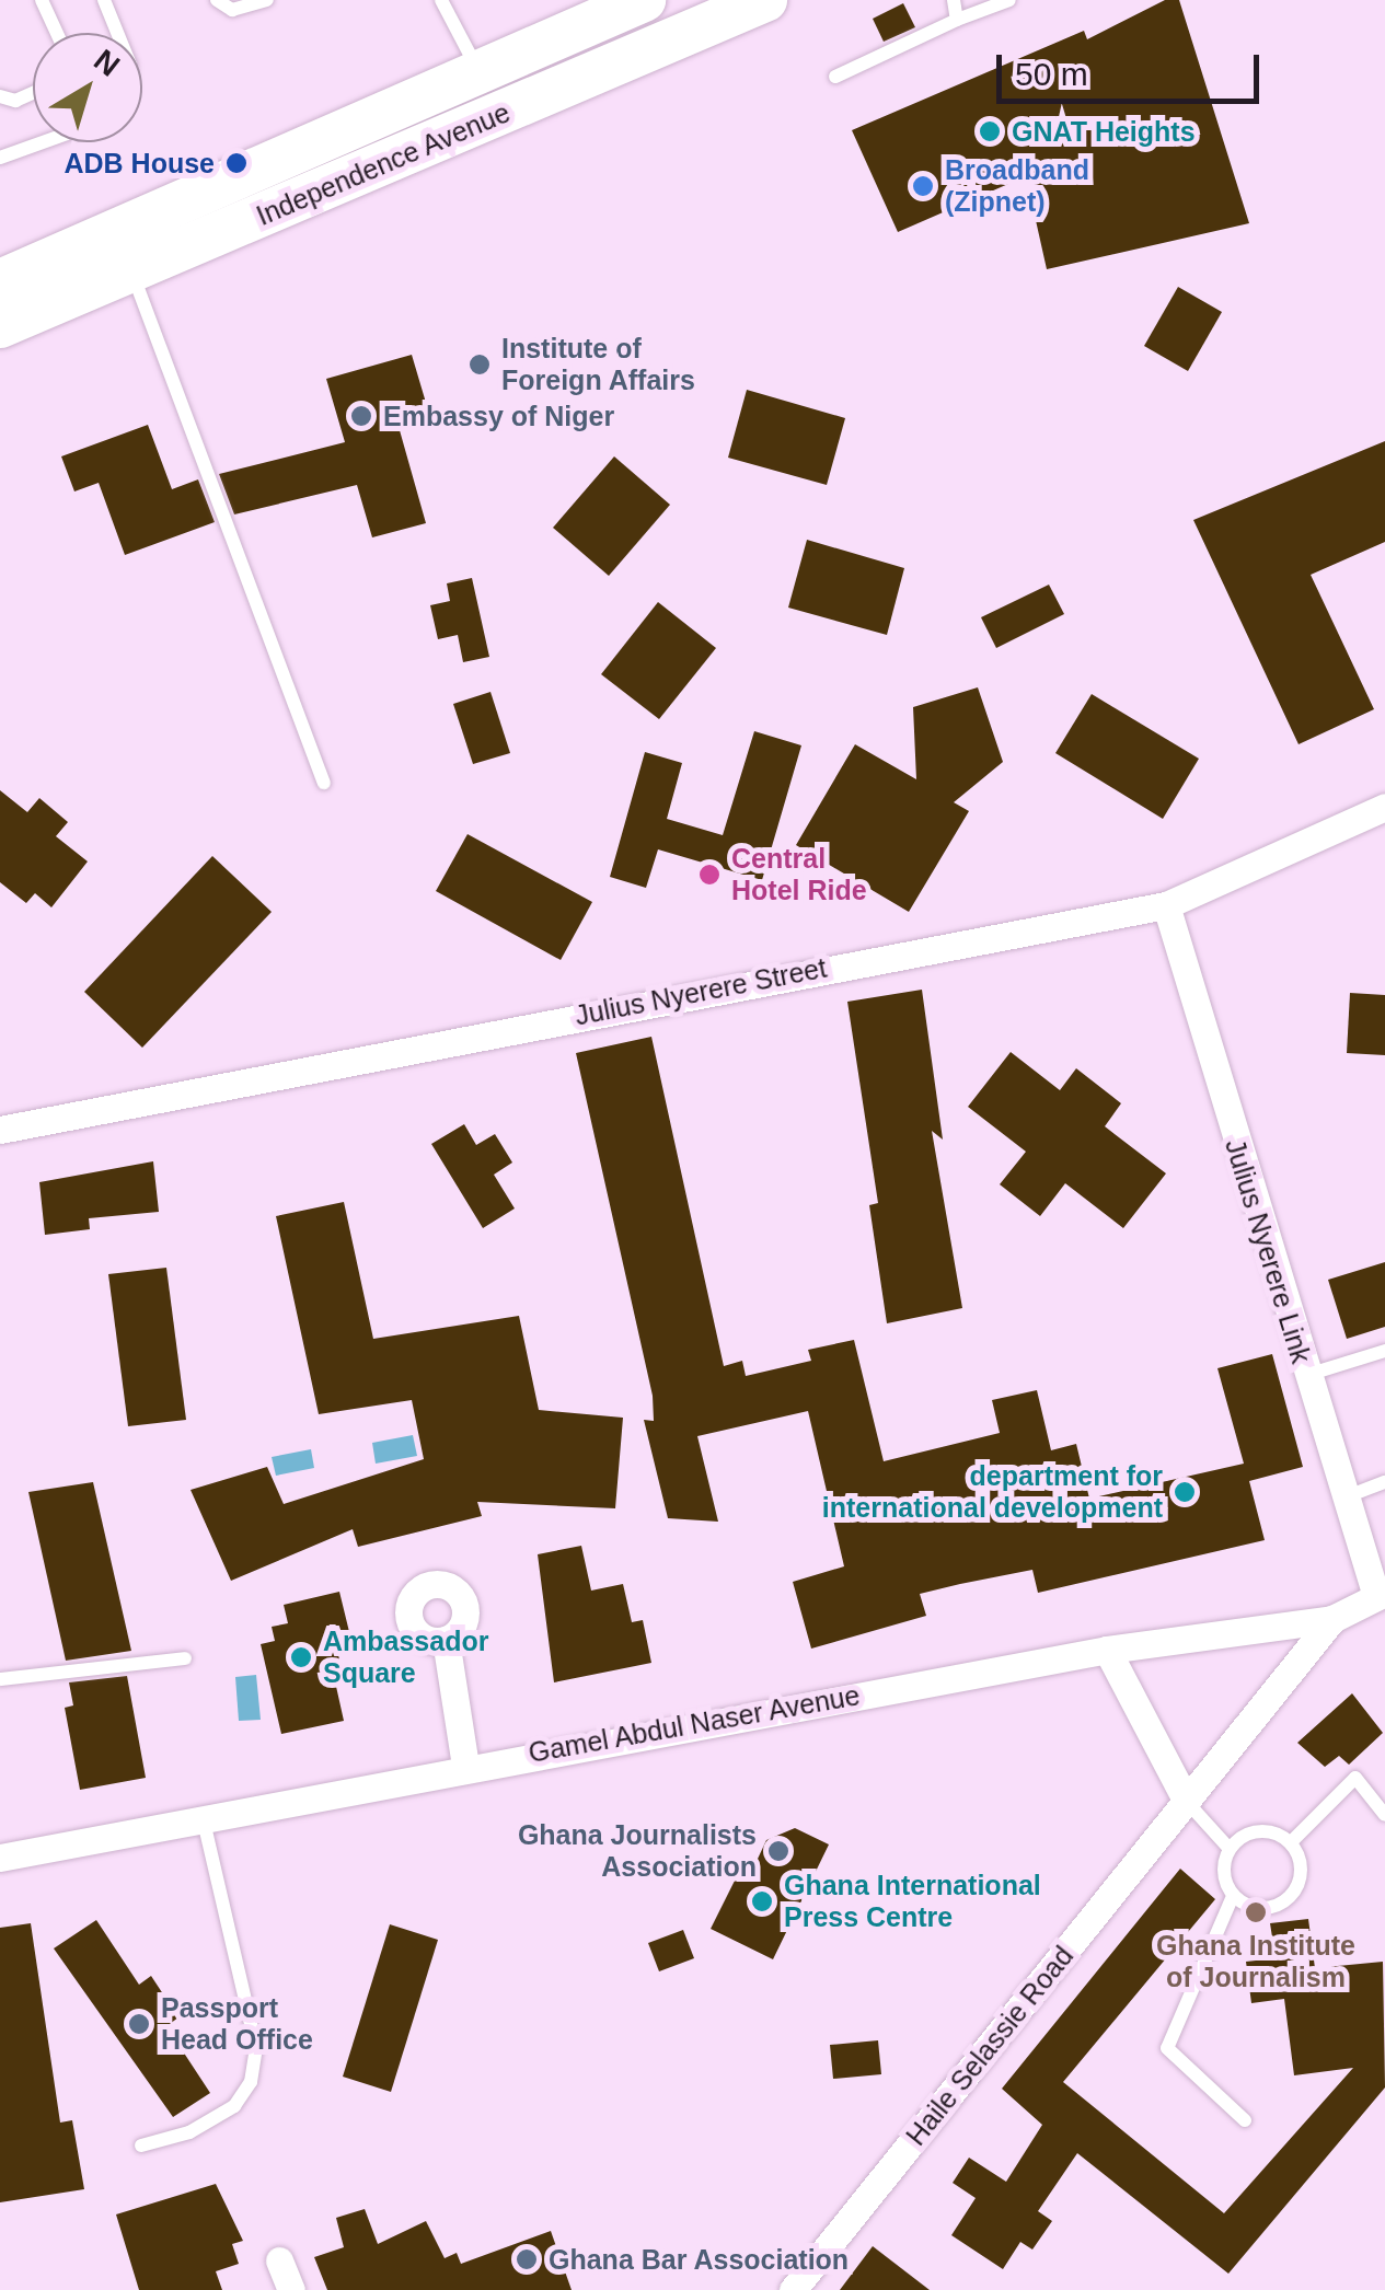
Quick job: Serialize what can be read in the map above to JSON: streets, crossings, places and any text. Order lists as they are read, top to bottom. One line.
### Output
{"streets":{"main road":["Independence Avenue"],"street":["Julius Nyerere Street","Julius Nyerere Link","Gamel Abdul Naser Avenue","Haile Selassie Road"]},"crossings":[["Julius Nyerere Street","Julius Nyerere Link"],["Julius Nyerere Link","Gamel Abdul Naser Avenue"],["Gamel Abdul Naser Avenue","Haile Selassie Road"]],"places":["GNAT Heights","ADB House","Broadband (Zipnet)","Institute of Foreign Affairs","Embassy of Niger","Central Hotel Ride","department for international development","Ambassador Square","Ghana Journalists Association","Ghana International Press Centre","Ghana Institute of Journalism","Passport Head Office","Ghana Bar Association"],"scale_bar":"50 m","north":"top right"}
